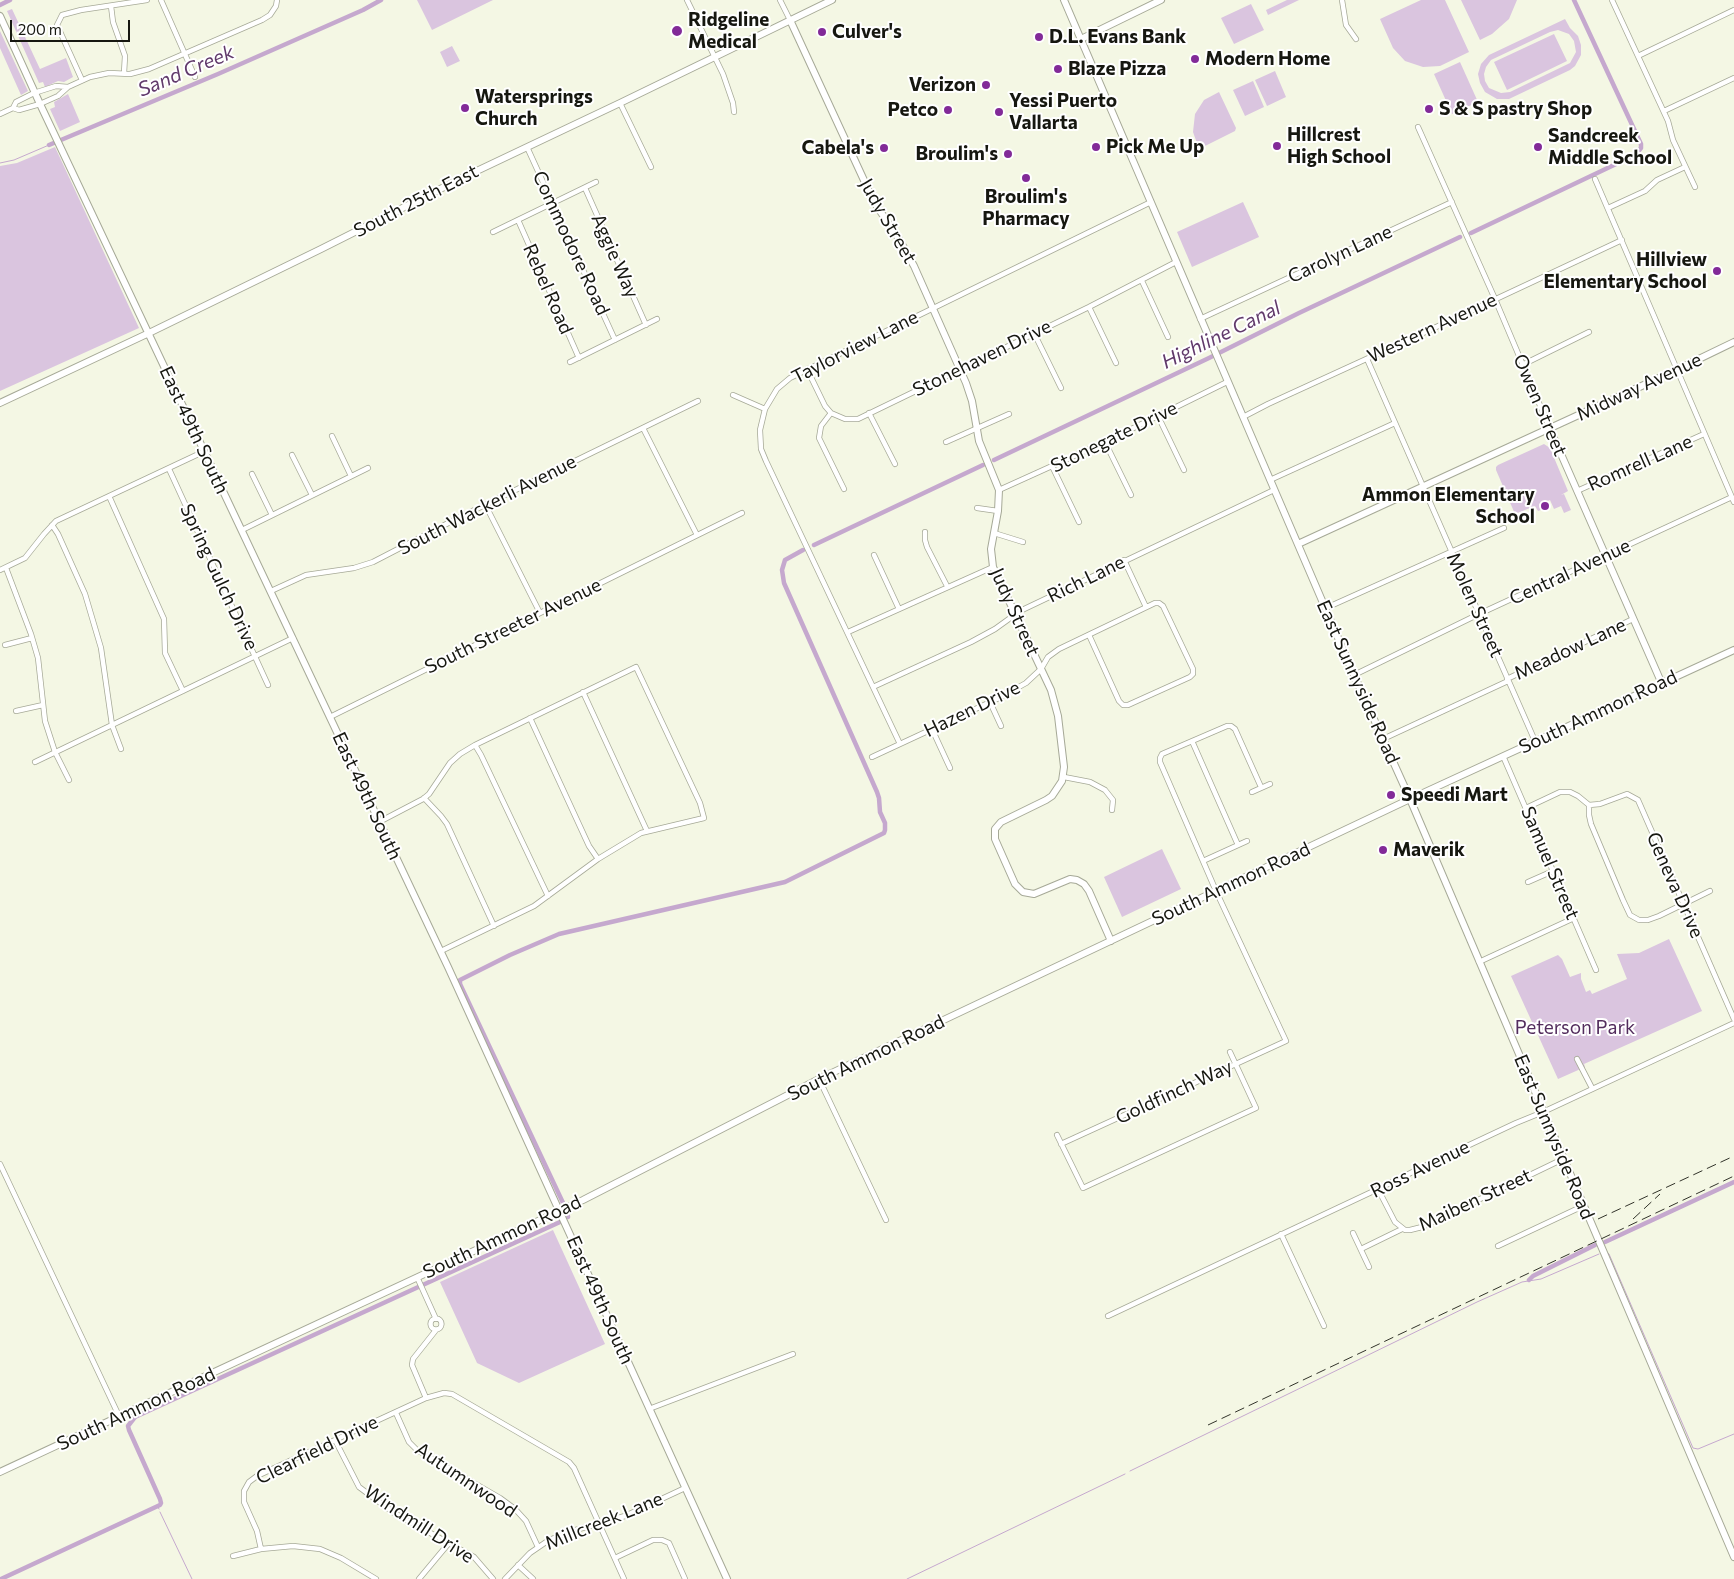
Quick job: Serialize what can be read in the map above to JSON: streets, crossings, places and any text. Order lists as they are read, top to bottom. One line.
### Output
{"streets":{"street":["South 25th East","Judy Street","Commodore Road","Carolyn Lane","Aggie Way","Rebel Road","Western Avenue","Taylorview Lane","Stonehaven Drive","Midway Avenue","Owen Street","East 49th South","Stonegate Drive","Romrell Lane","South Wackerli Avenue","Central Avenue","Spring Gulch Drive","Rich Lane","Molen Street","South Streeter Avenue","Meadow Lane","East Sunnyside Road","Hazen Drive","South Ammon Road","Samuel Street","Geneva Drive","Goldfinch Way","Ross Avenue","Maiben Street","Clearfield Drive","Autumnwood","Millcreek Lane","Windmill Drive"]},"crossings":[["South 25th East","Judy Street"],["South 25th East","Commodore Road"],["South 25th East","East 49th South"],["Judy Street","Taylorview Lane"],["Judy Street","Stonehaven Drive"],["Judy Street","Stonegate Drive"],["Judy Street","Rich Lane"],["Judy Street","Hazen Drive"],["Carolyn Lane","Owen Street"],["Carolyn Lane","East Sunnyside Road"],["Western Avenue","Owen Street"],["Western Avenue","Molen Street"],["Western Avenue","East Sunnyside Road"],["Taylorview Lane","Rich Lane"],["Taylorview Lane","East Sunnyside Road"],["Taylorview Lane","Hazen Drive"],["Stonehaven Drive","East Sunnyside Road"],["Midway Avenue","Owen Street"],["Midway Avenue","Molen Street"],["Midway Avenue","East Sunnyside Road"],["Owen Street","Romrell Lane"],["Owen Street","Central Avenue"],["Owen Street","Meadow Lane"],["Owen Street","South Ammon Road"],["East 49th South","South Wackerli Avenue"],["East 49th South","South Streeter Avenue"],["East 49th South","South Ammon Road"],["East 49th South","Millcreek Lane"],["Stonegate Drive","East Sunnyside Road"],["Central Avenue","Molen Street"],["Central Avenue","East Sunnyside Road"],["Rich Lane","East Sunnyside Road"],["Molen Street","Meadow Lane"],["Molen Street","South Ammon Road"],["Meadow Lane","East Sunnyside Road"],["East Sunnyside Road","South Ammon Road"],["East Sunnyside Road","Ross Avenue"],["East Sunnyside Road","Maiben Street"],["South Ammon Road","Samuel Street"],["South Ammon Road","Goldfinch Way"],["Ross Avenue","Maiben Street"],["Clearfield Drive","Autumnwood"],["Clearfield Drive","Millcreek Lane"],["Clearfield Drive","Windmill Drive"],["Autumnwood","Millcreek Lane"]],"water":["Sand Creek","Highline Canal"],"parks":["Peterson Park"],"places":["Ridgeline Medical","Culver's","D.L. Evans Bank","Modern Home","Blaze Pizza","Verizon","Watersprings Church","S & S pastry Shop","Petco","Yessi Puerto Vallarta","Hillcrest High School","Pick Me Up","Sandcreek Middle School","Cabela's","Broulim's","Broulim's Pharmacy","Hillview Elementary School","Ammon Elementary School","Speedi Mart","Maverik"],"scale_bar":"200 m"}
